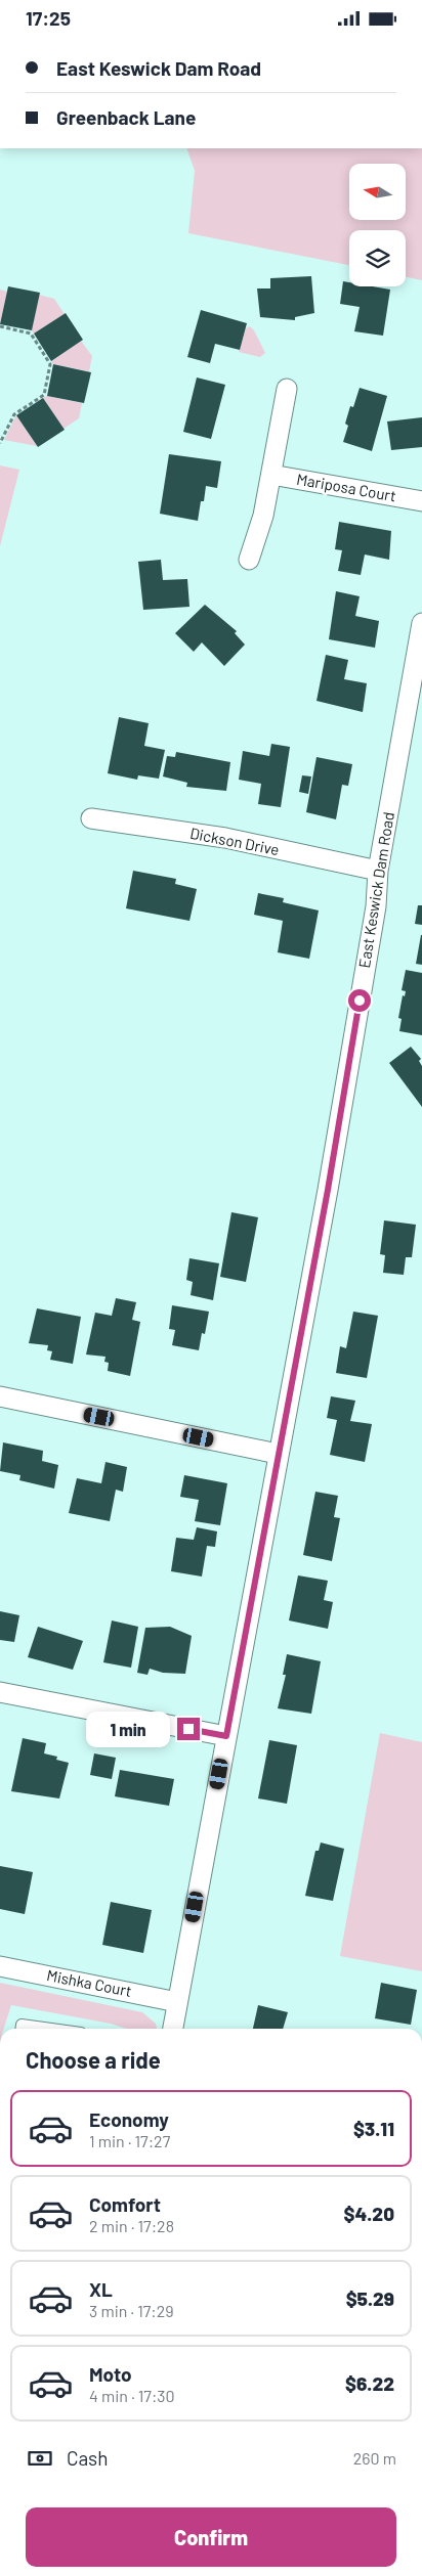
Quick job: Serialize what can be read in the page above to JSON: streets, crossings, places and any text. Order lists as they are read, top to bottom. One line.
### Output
{"streets":{"street":["Mariposa Court","Dickson Drive","East Keswick Dam Road","Mishka Court"]},"crossings":[["Dickson Drive","East Keswick Dam Road"],["East Keswick Dam Road","Mishka Court"]],"north":"left","page":{"status":"17:25","banner":["East Keswick Dam Road","Greenback Lane"],"bubble":"1 min","heading":"Choose a ride","list":[{"name":"Economy","note":"1 min · 17:27","value":"$3.11"},{"name":"Comfort","note":"2 min · 17:28","value":"$4.20"},{"name":"XL","note":"3 min · 17:29","value":"$5.29"},{"name":"Moto","note":"4 min · 17:30","value":"$6.22"}],"pay":["Cash","260 m"],"buttons":"Confirm"}}
